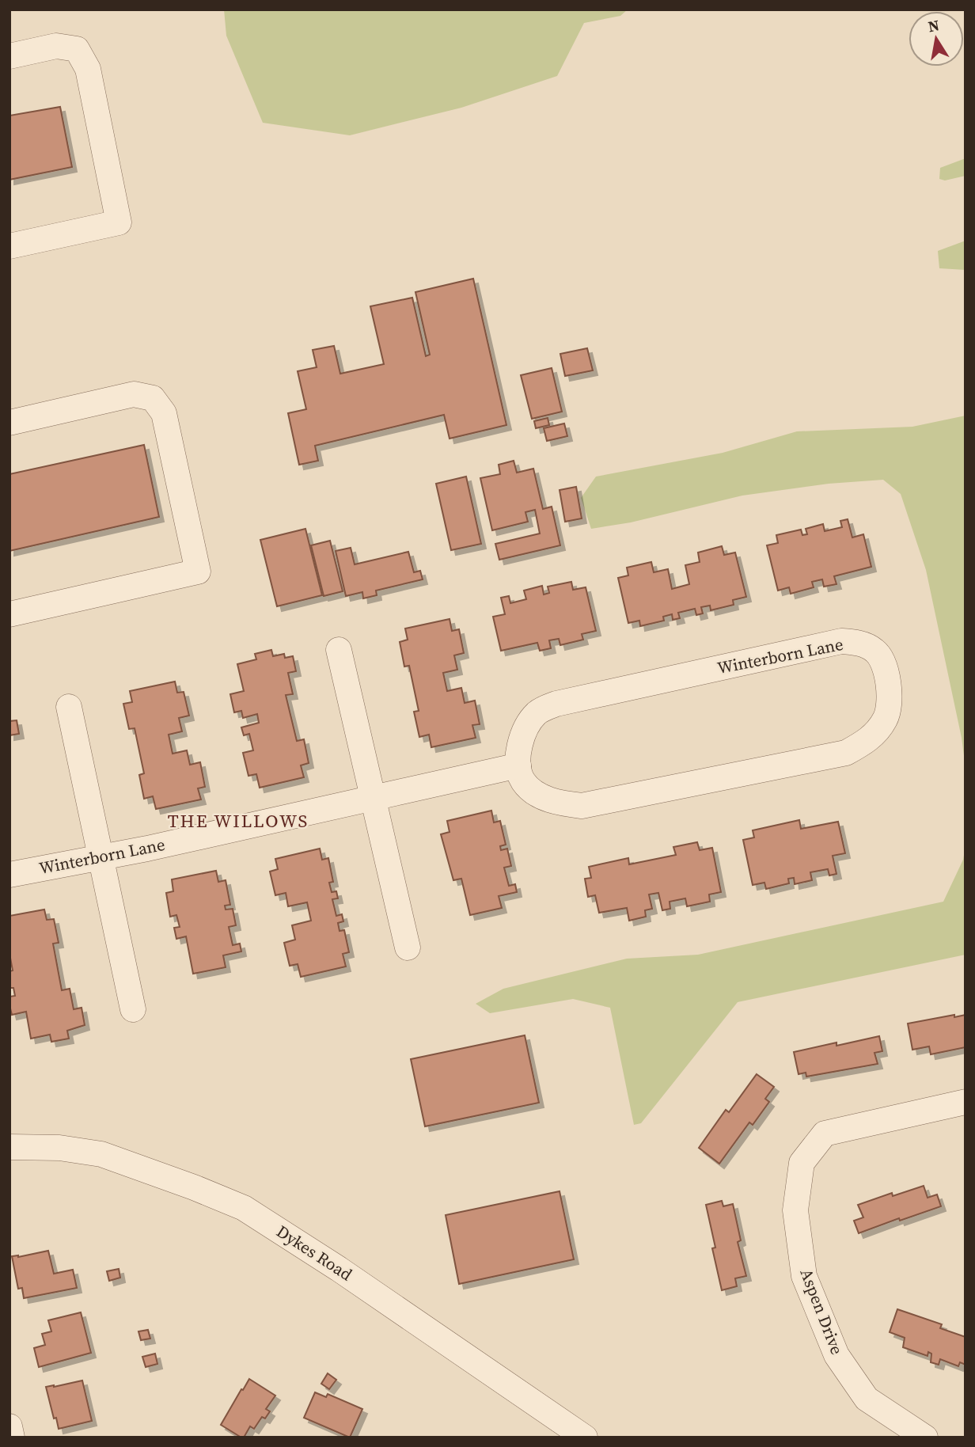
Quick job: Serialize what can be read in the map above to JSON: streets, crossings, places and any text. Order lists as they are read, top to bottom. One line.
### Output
{"streets":{"street":["Winterborn Lane","Dykes Road","Aspen Drive"]},"districts":["THE WILLOWS"],"north":"top"}
